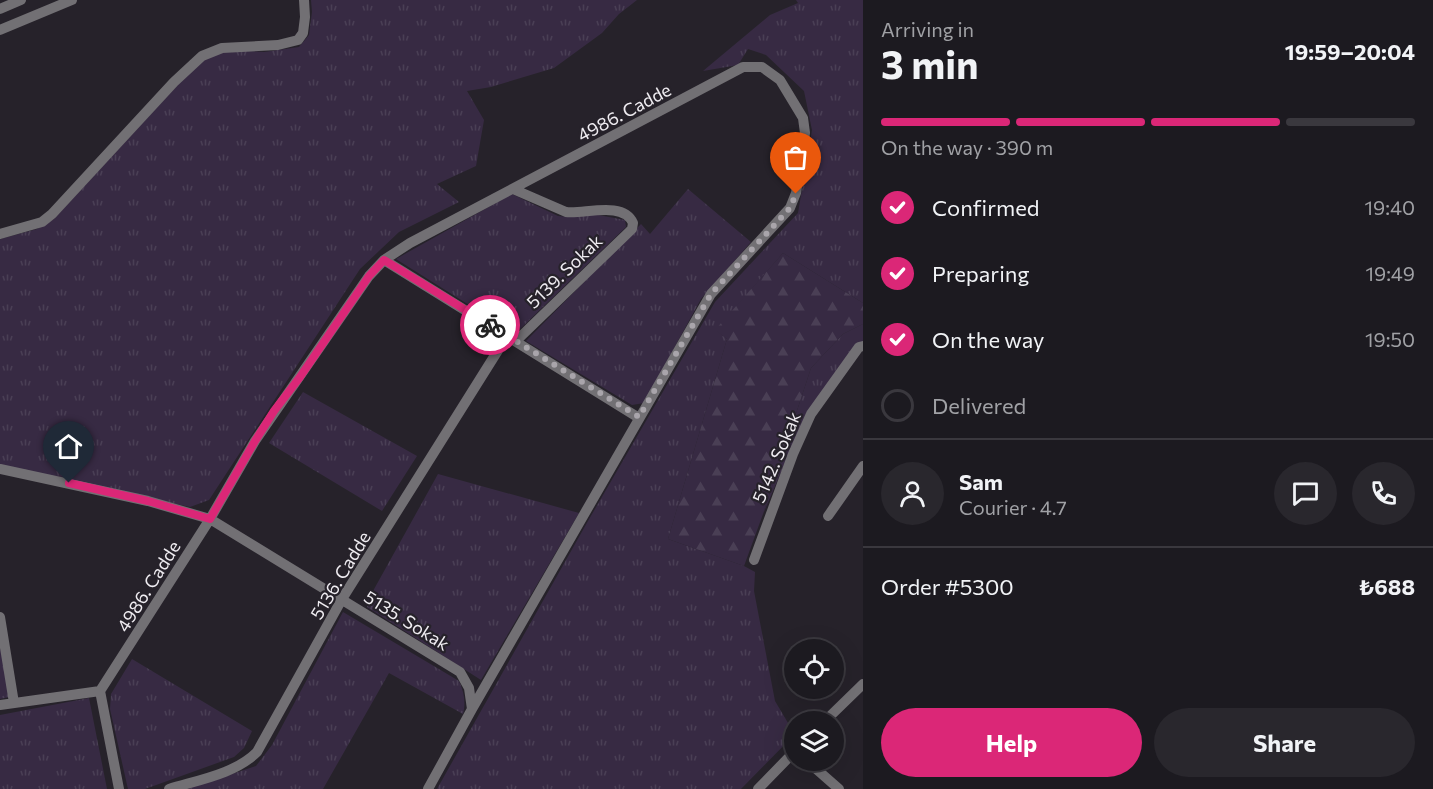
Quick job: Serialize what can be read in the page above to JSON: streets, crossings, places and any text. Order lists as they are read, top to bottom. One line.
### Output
{"streets":{"street":["4986. Cadde","5139. Sokak","5142. Sokak","5136. Cadde","5135. Sokak"]},"crossings":[["4986. Cadde","5139. Sokak"],["4986. Cadde","5135. Sokak"],["5139. Sokak","5136. Cadde"],["5136. Cadde","5135. Sokak"]],"page":{"heading":["3 min","Arriving in","19:59–20:04"],"panel":["Sam","Courier · 4.7","Order #5300","₺688"],"bar":"On the way · 390 m","list":[["Confirmed","19:40"],["Preparing","19:49"],["On the way","19:50"],"Delivered"],"buttons":["Help","Share"]}}
